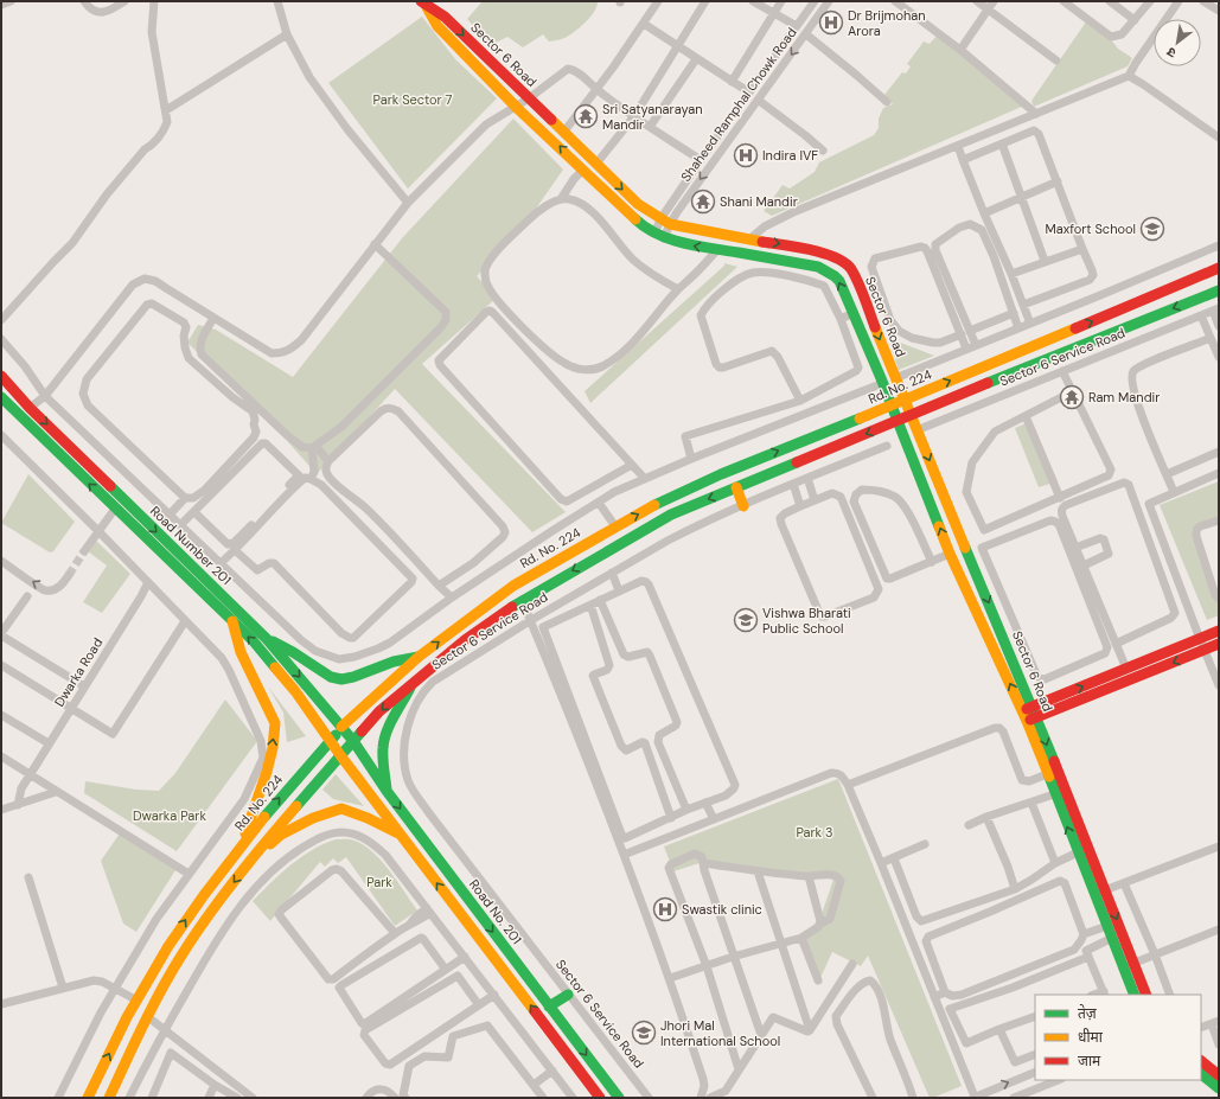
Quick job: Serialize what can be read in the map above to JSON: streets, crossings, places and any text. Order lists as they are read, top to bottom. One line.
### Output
{"streets":{"main road":["Sector 6 Road","Rd. No. 224","Road Number 201","Road No. 201"],"street":["Shaheed Ramphal Chowk Road","Sector 6 Service Road","Dwarka Road"]},"crossings":[["Sector 6 Road","Shaheed Ramphal Chowk Road"],["Sector 6 Road","Sector 6 Service Road"],["Sector 6 Road","Rd. No. 224"],["Rd. No. 224","Road Number 201"],["Road Number 201","Road No. 201"]],"parks":["Park Sector 7","Dwarka Park","Park 3","Park"],"places":{"hospital":["Dr Brijmohan Arora","Indira IVF","Swastik clinic"],"temple":["Sri Satyanarayan Mandir","Shani Mandir","Ram Mandir"],"school or university":["Maxfort School","Vishwa Bharati Public School","Jhori Mal International School"]},"legend":["तेज़","धीमा","जाम"],"north":"bottom left"}
